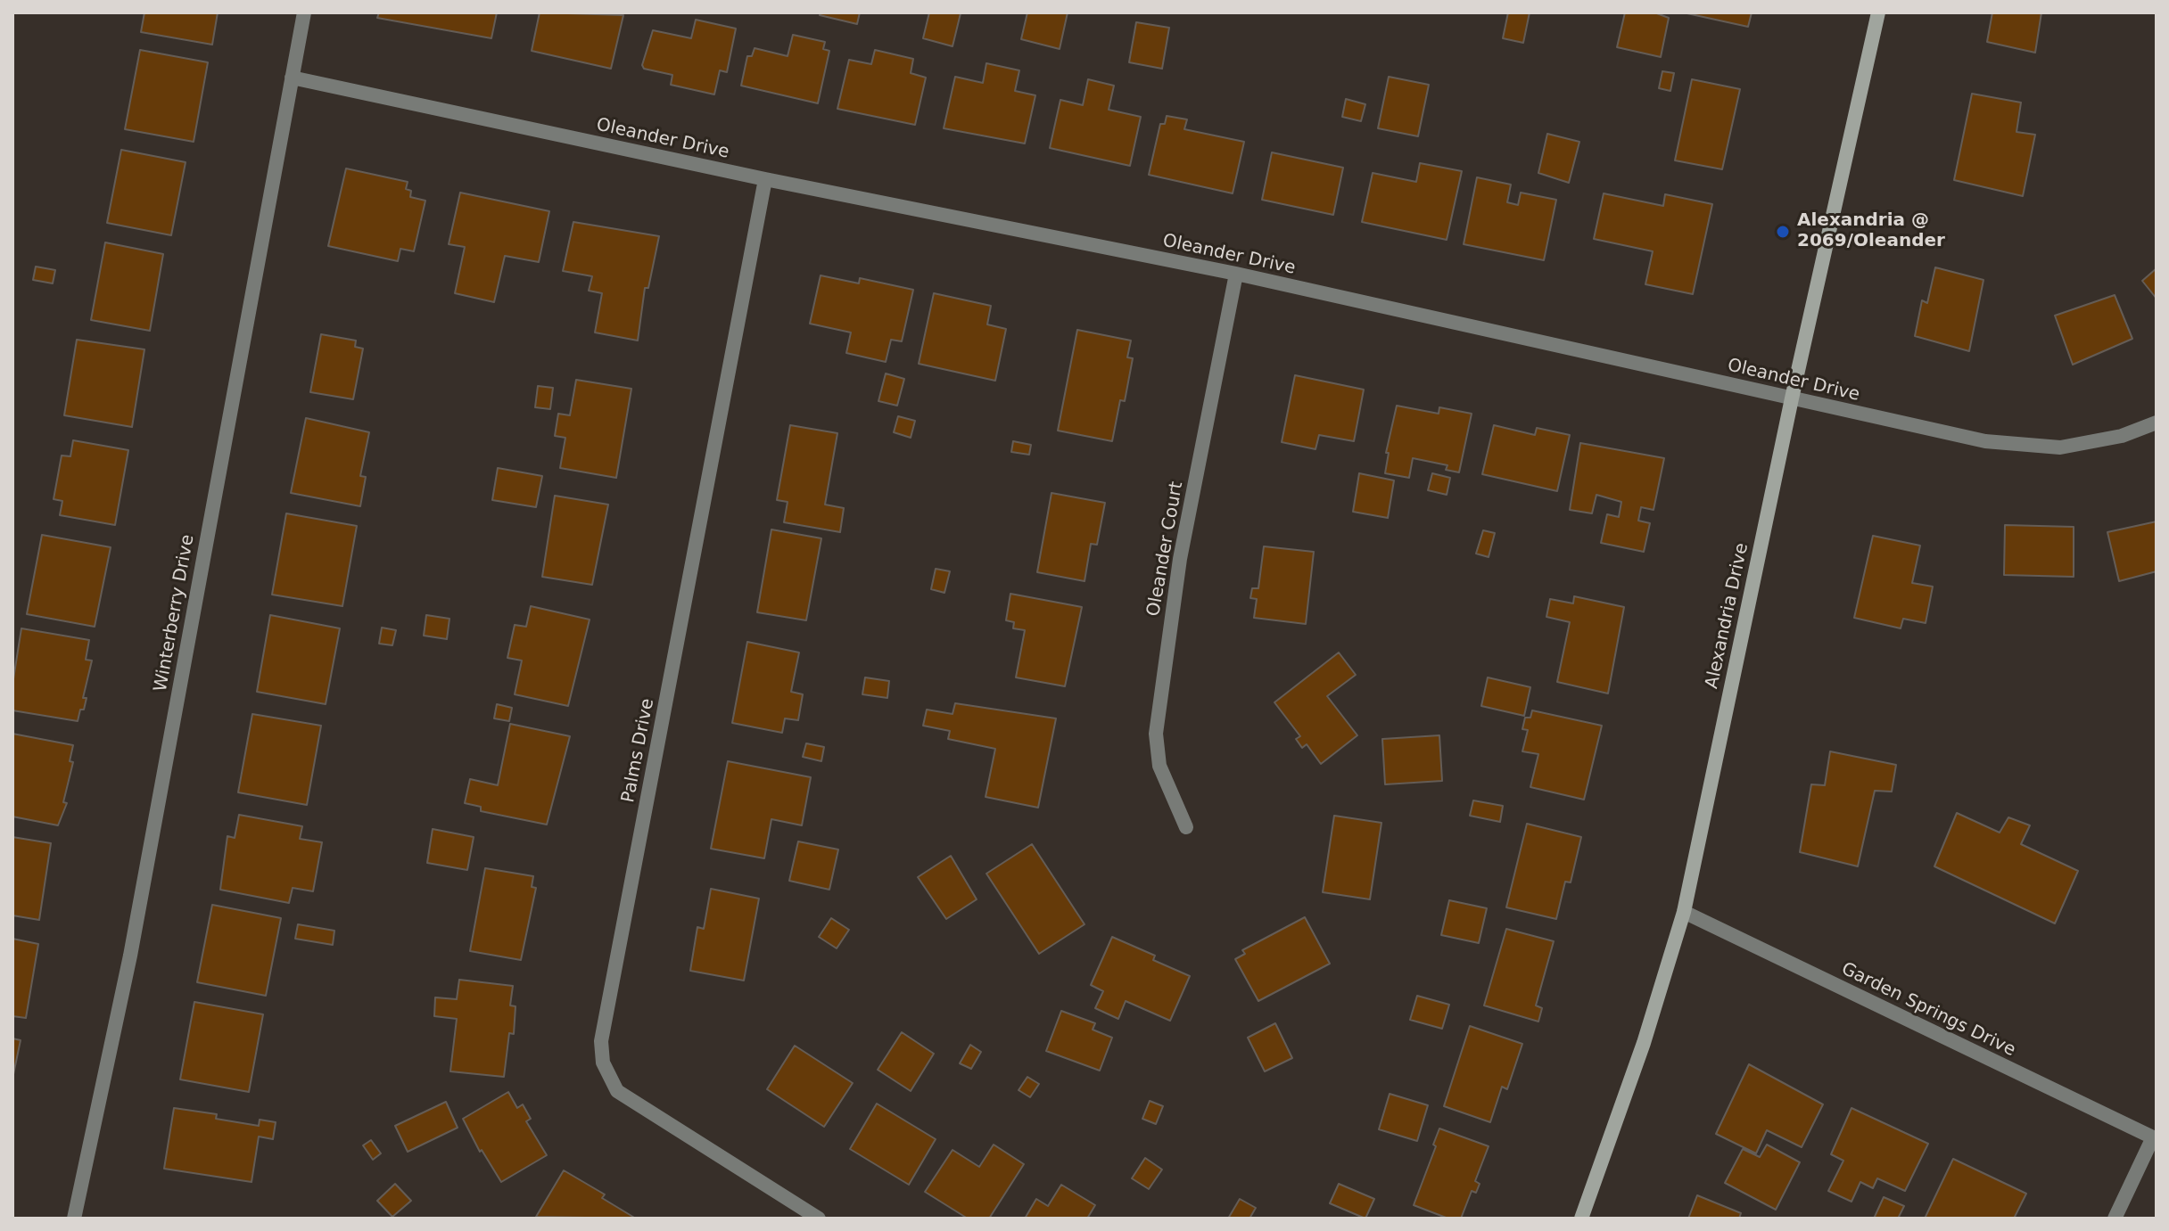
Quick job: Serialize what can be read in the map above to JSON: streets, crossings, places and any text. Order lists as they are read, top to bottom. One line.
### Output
{"streets":{"street":["Oleander Drive","Oleander Court","Winterberry Drive","Alexandria Drive","Palms Drive","Garden Springs Drive"]},"crossings":[["Oleander Drive","Oleander Court"],["Oleander Drive","Winterberry Drive"],["Oleander Drive","Alexandria Drive"],["Oleander Drive","Palms Drive"],["Alexandria Drive","Garden Springs Drive"]],"places":["Alexandria @ 2069/Oleander"]}
